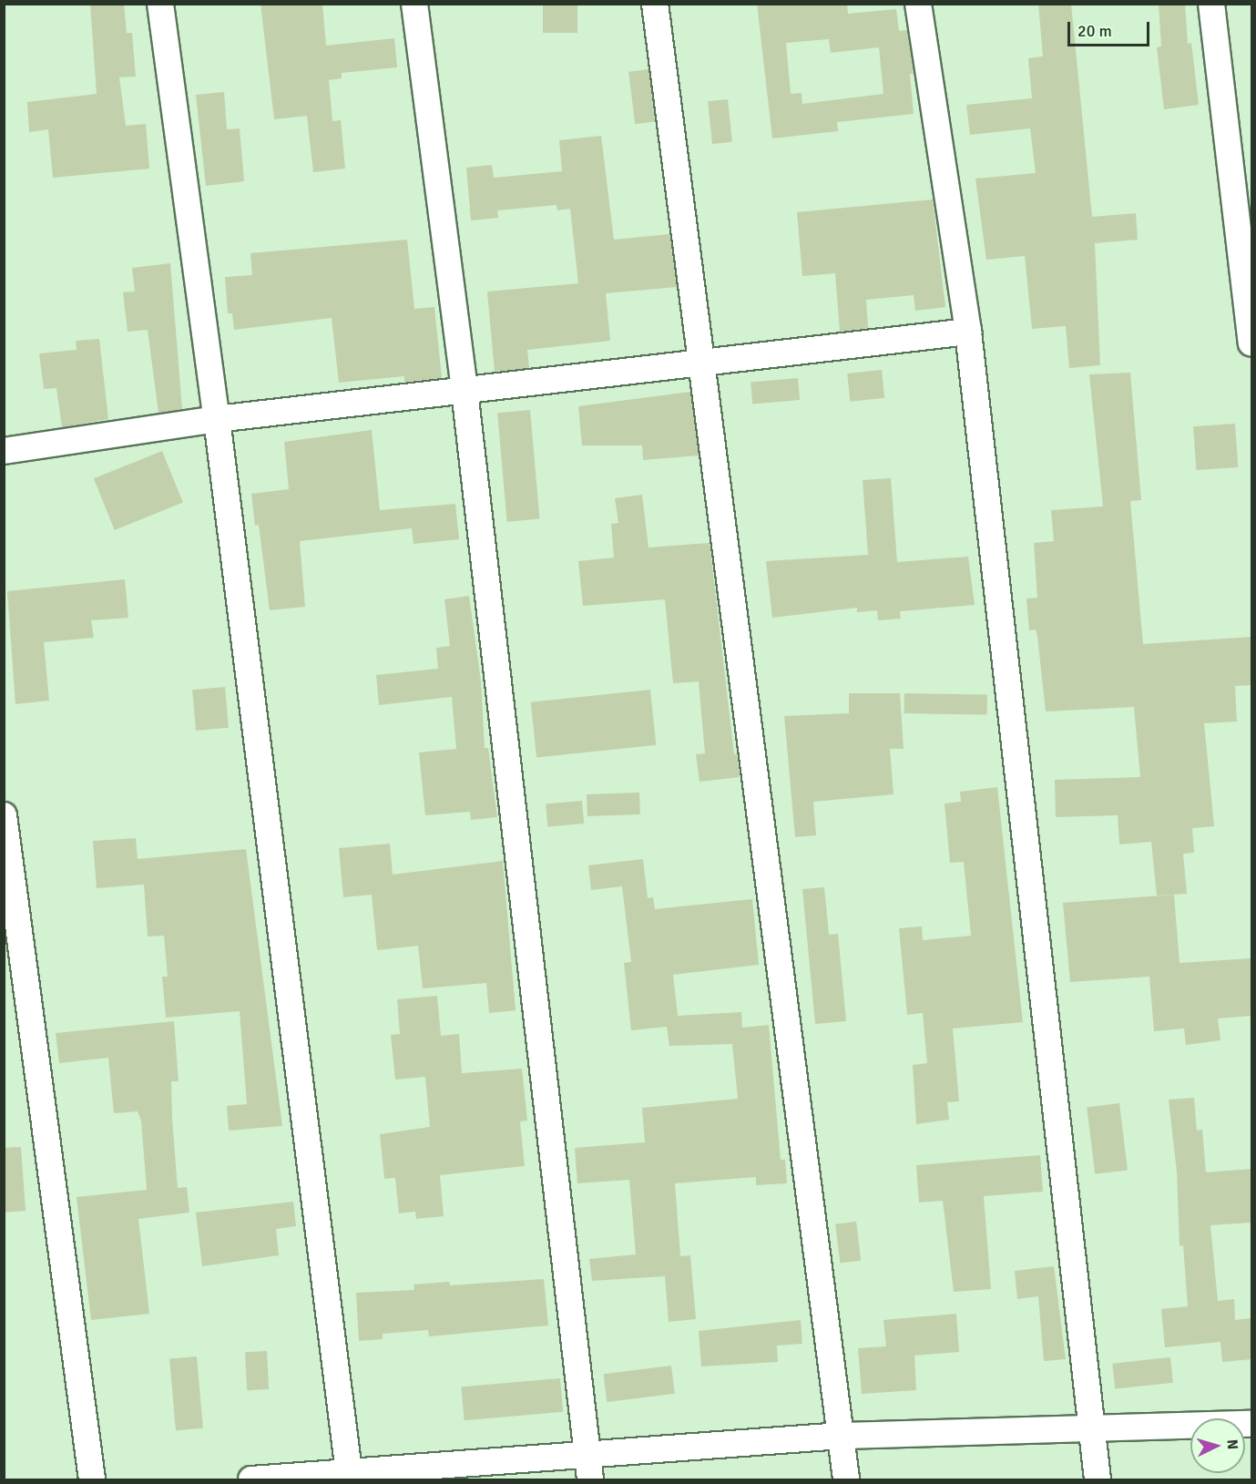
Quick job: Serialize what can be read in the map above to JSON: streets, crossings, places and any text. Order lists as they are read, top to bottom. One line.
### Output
{"scale_bar":"20 m","north":"right"}
